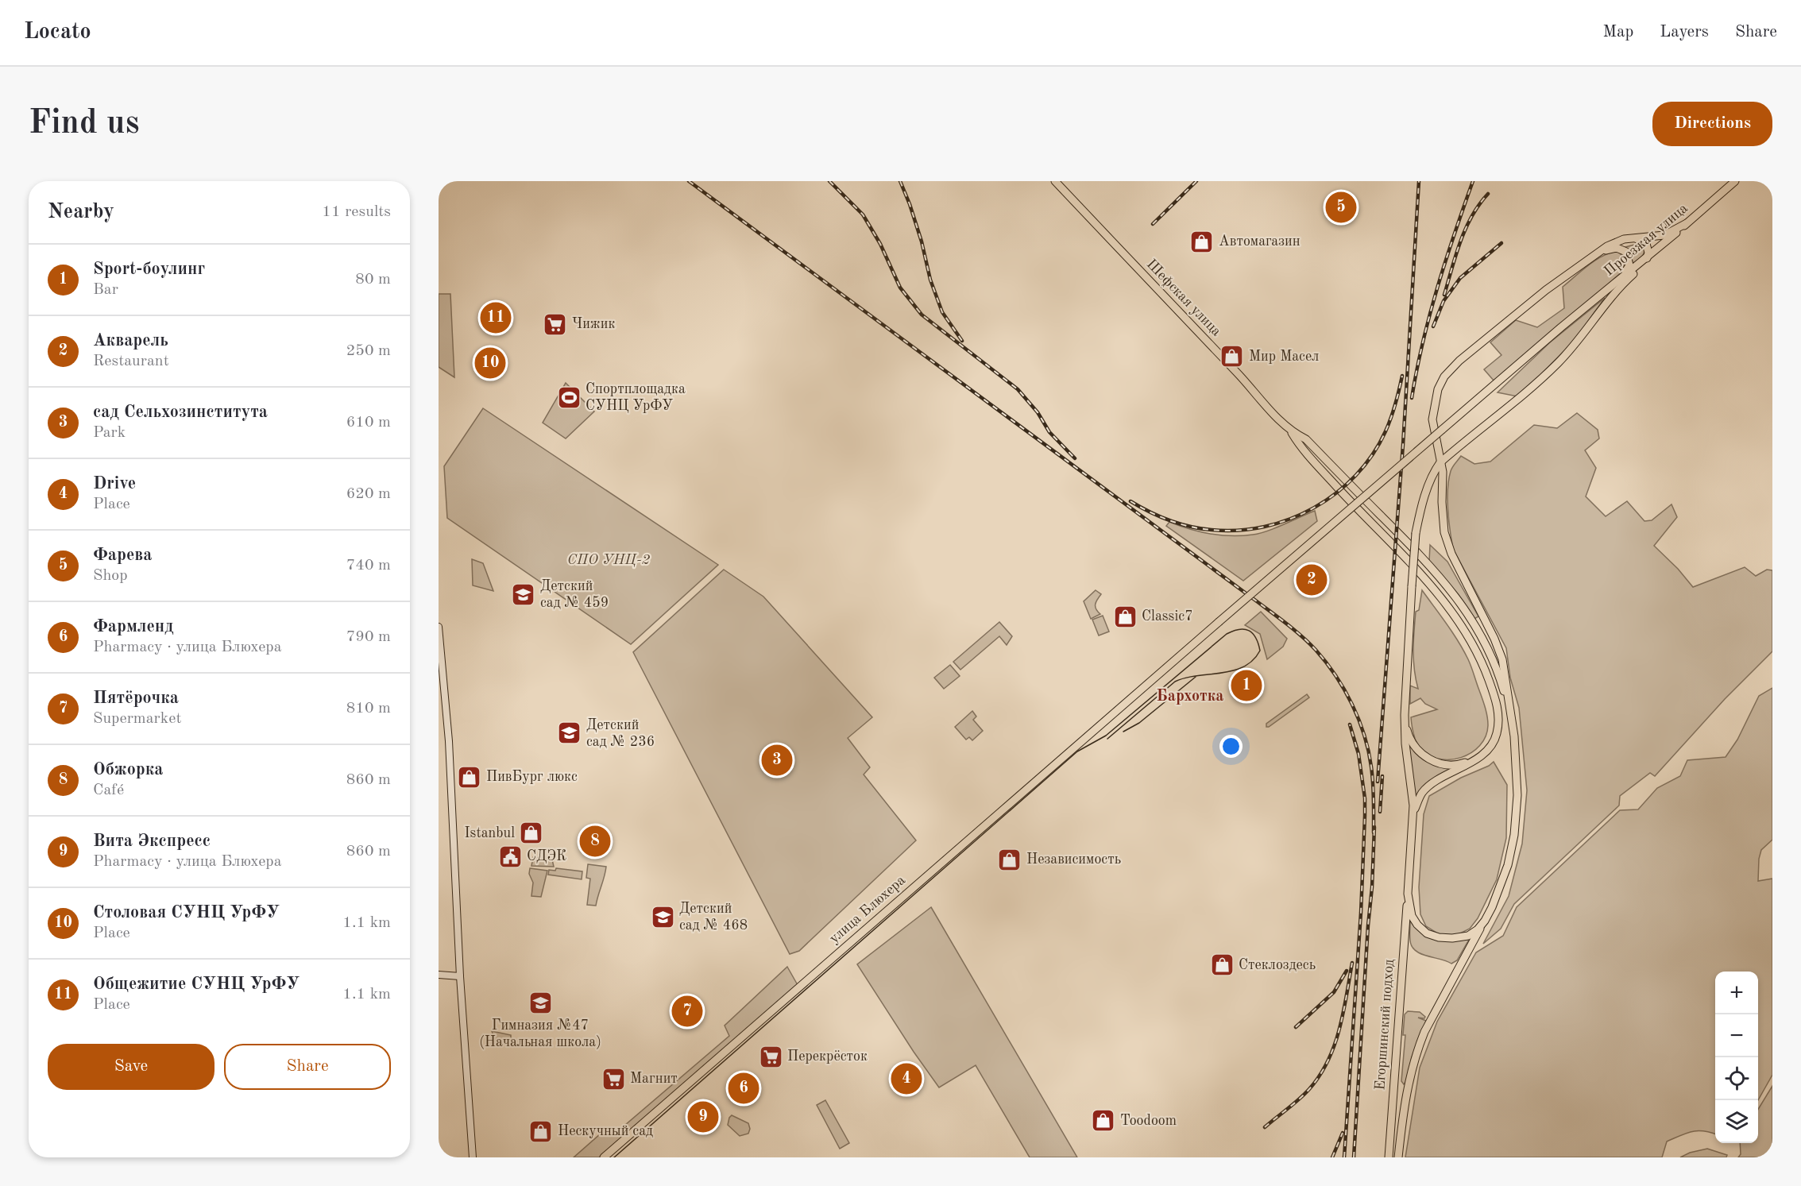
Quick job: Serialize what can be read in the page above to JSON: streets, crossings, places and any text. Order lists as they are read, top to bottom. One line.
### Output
{"streets":{"main road":["Проезжая улица","Шефская улица","улица Блюхера","Егоршинский подход"]},"crossings":[["Проезжая улица","улица Блюхера"]],"districts":["Бархотка"],"parks":["СПО УНЦ-2"],"places":{"shop":["Автомагазин","Мир Масел","Classic7","ПивБург люкс","Istanbul","Независимость","Стеклоздесь","Toodoom","Нескучный сад"],"supermarket":["Чижик","Перекрёсток","Магнит"],"sports":["Спортплощадка СУНЦ УрФУ"],"school or university":["Детский сад № 459","Детский сад № 236","Детский сад № 468","Гимназия №47 (Начальная школа)"],"public building":["СДЭК"]},"page":{"header":"Locato","nav":["Map","Layers","Share"],"buttons":["Directions",["Save","Share"]],"title":"Find us","heading":["Nearby","11 results"],"pins":["5","11","10","2","1","3","8","7","4","6","9"],"list":[{"mark":"1","name":"Sport-боулинг","note":"Bar","value":"80 m"},{"mark":"2","name":"Акварель","note":"Restaurant","value":"250 m"},{"mark":"3","name":"сад Сельхозинститута","note":"Park","value":"610 m"},{"mark":"4","name":"Drive","note":"Place","value":"620 m"},{"mark":"5","name":"Фарева","note":"Shop","value":"740 m"},{"mark":"6","name":"Фармленд","note":"Pharmacy · улица Блюхера","value":"790 m"},{"mark":"7","name":"Пятёрочка","note":"Supermarket","value":"810 m"},{"mark":"8","name":"Обжорка","note":"Café","value":"860 m"},{"mark":"9","name":"Вита Экспресс","note":"Pharmacy · улица Блюхера","value":"860 m"},{"mark":"10","name":"Столовая СУНЦ УрФУ","note":"Place","value":"1.1 km"},{"mark":"11","name":"Общежитие СУНЦ УрФУ","note":"Place","value":"1.1 km"}],"map_buttons":["+","−"]}}
